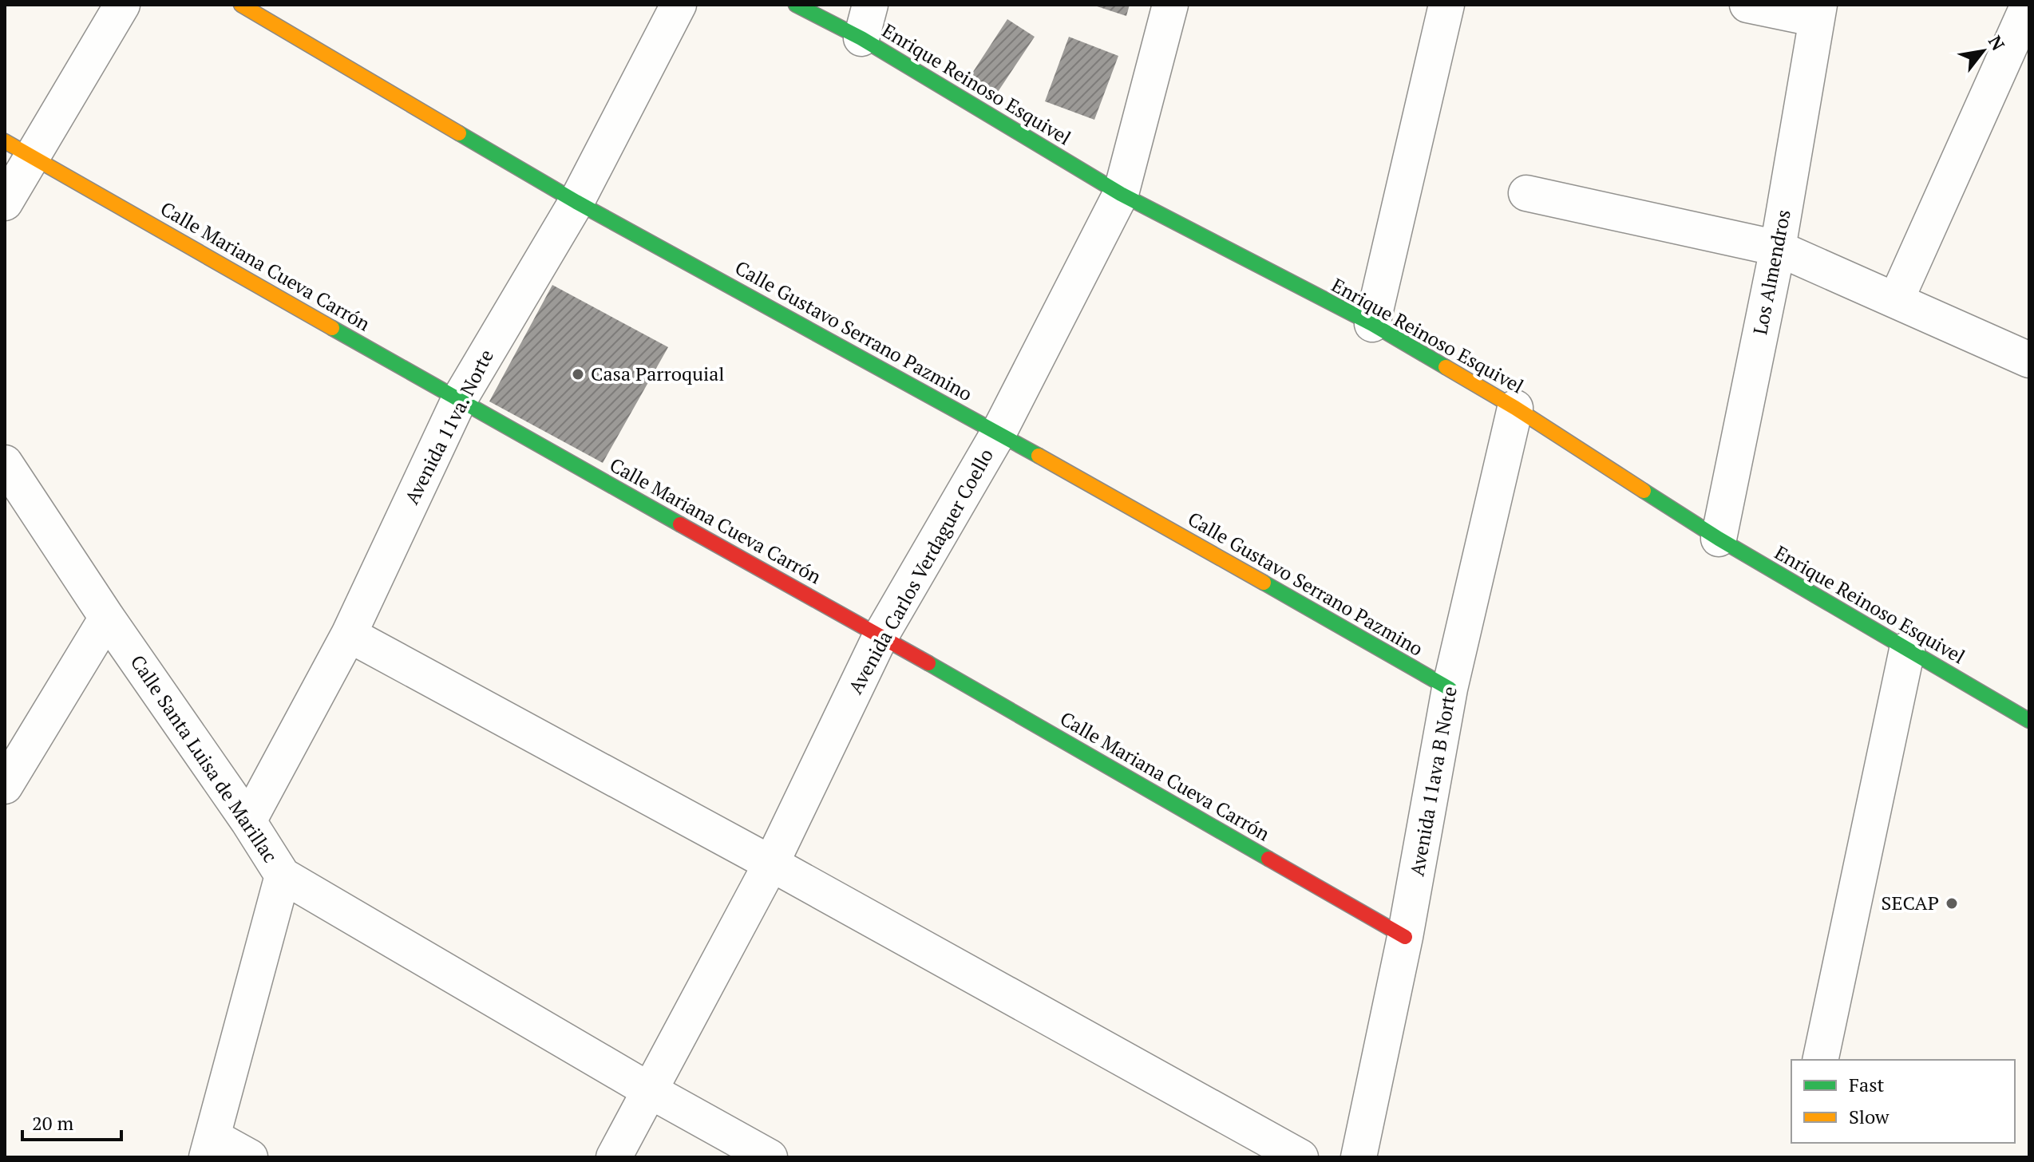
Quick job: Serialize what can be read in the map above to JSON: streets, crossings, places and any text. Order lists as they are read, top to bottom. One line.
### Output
{"streets":{"street":["Enrique Reinoso Esquivel","Calle Mariana Cueva Carrón","Los Almendros","Calle Gustavo Serrano Pazmino","Avenida 11va. Norte","Avenida Carlos Verdaguer Coello","Calle Santa Luisa de Marillac","Avenida 11ava B Norte"]},"crossings":[["Enrique Reinoso Esquivel","Los Almendros"],["Enrique Reinoso Esquivel","Avenida Carlos Verdaguer Coello"],["Enrique Reinoso Esquivel","Avenida 11ava B Norte"],["Calle Mariana Cueva Carrón","Avenida 11va. Norte"],["Calle Mariana Cueva Carrón","Avenida Carlos Verdaguer Coello"],["Calle Mariana Cueva Carrón","Avenida 11ava B Norte"],["Calle Gustavo Serrano Pazmino","Avenida 11va. Norte"],["Calle Gustavo Serrano Pazmino","Avenida Carlos Verdaguer Coello"],["Calle Gustavo Serrano Pazmino","Avenida 11ava B Norte"],["Avenida 11va. Norte","Calle Santa Luisa de Marillac"]],"places":["Casa Parroquial","SECAP"],"legend":["Fast","Slow"],"scale_bar":"20 m","north":"top right"}
